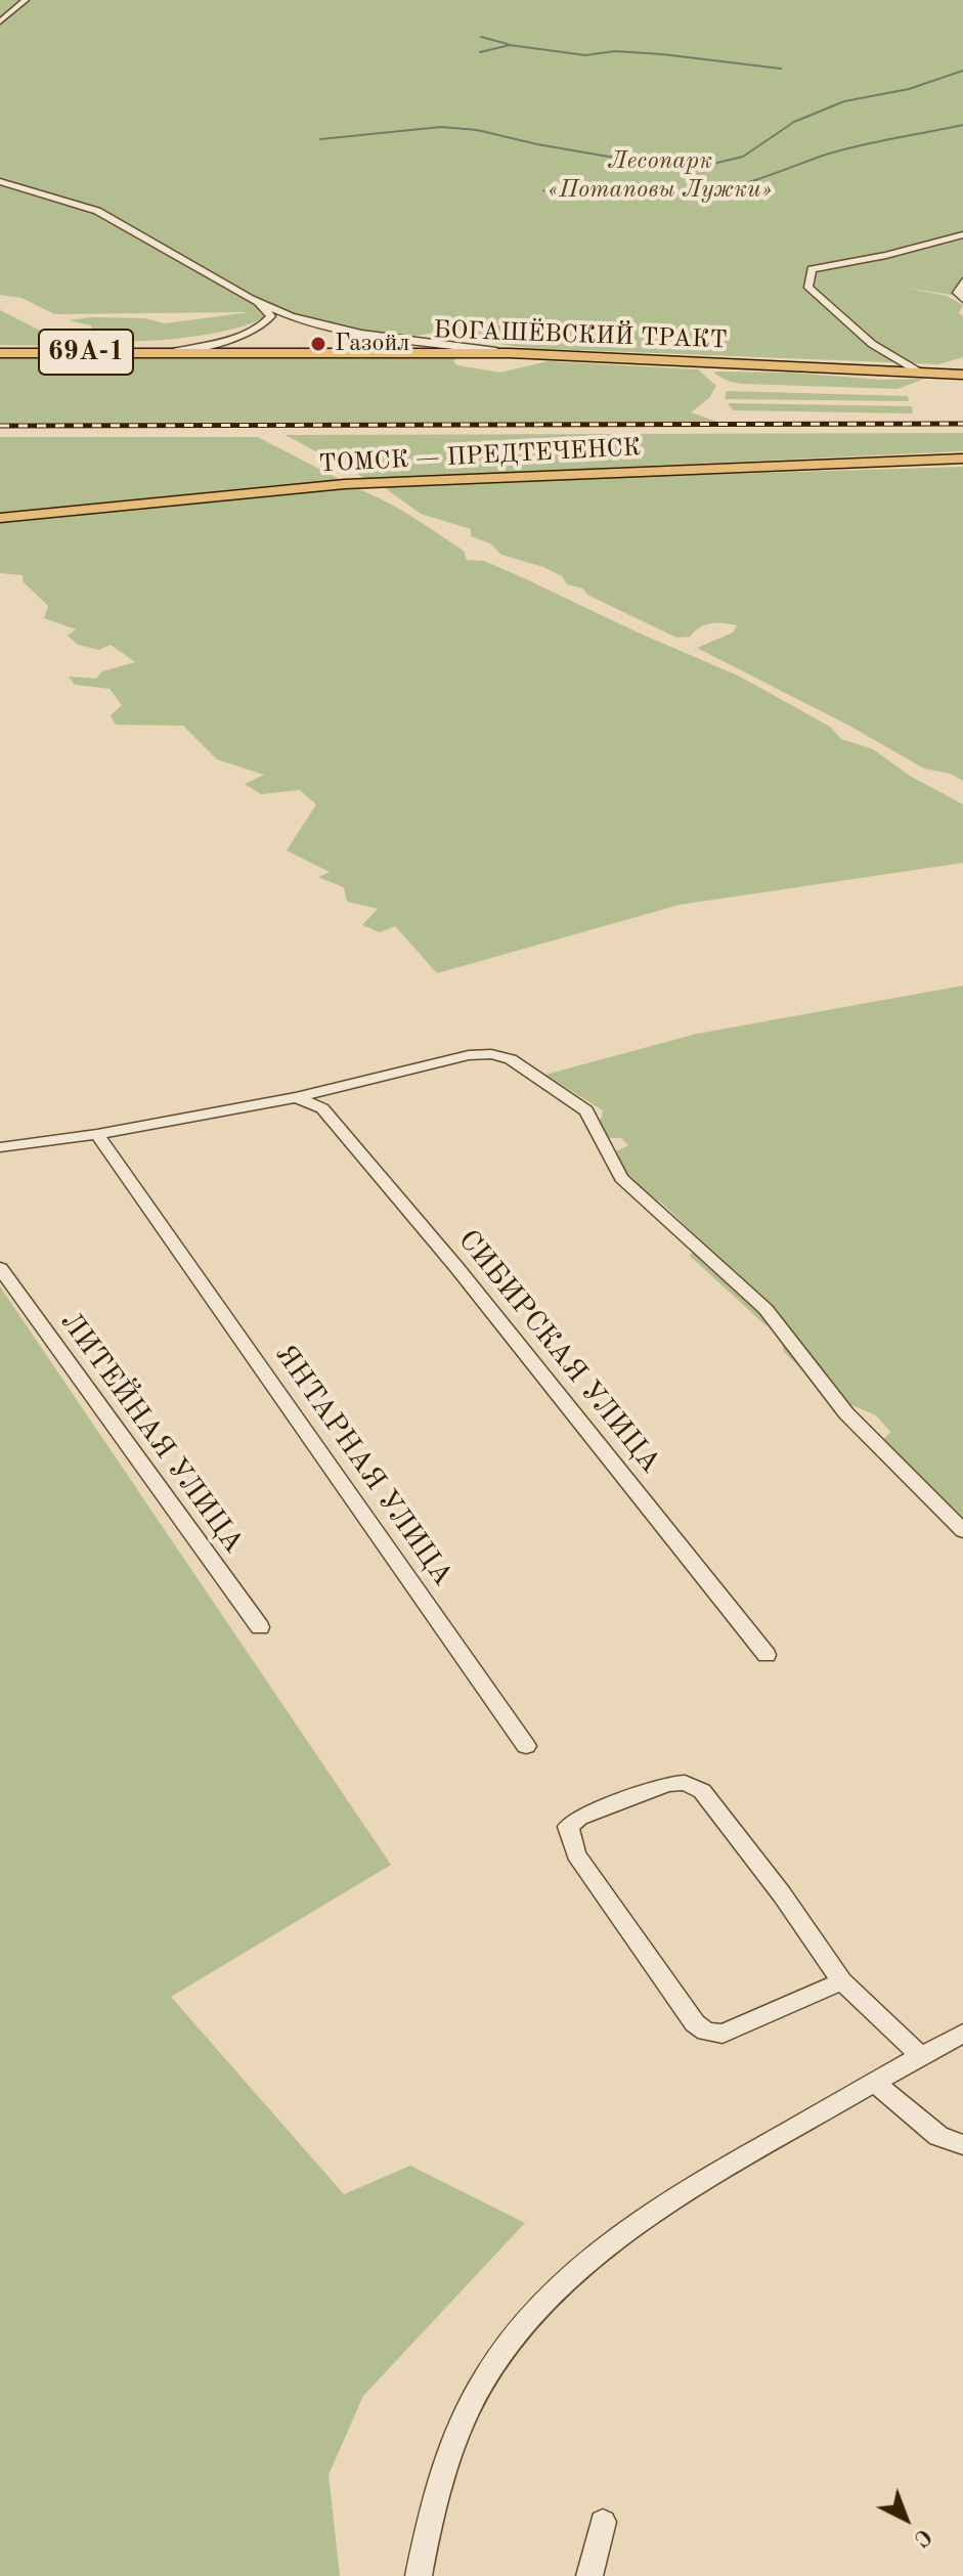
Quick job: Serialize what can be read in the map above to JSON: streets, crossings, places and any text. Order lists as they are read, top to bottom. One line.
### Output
{"streets":{"main road":["БОГАШЁВСКИЙ ТРАКТ","69А-1","ТОМСК — ПРЕДТЕЧЕНСК"],"street":["СИБИРСКАЯ УЛИЦА","ЛИТЕЙНАЯ УЛИЦА","ЯНТАРНАЯ УЛИЦА"]},"parks":["Лесопарк «Потаповы Лужки»"],"places":["Газойл"],"north":"bottom right"}
